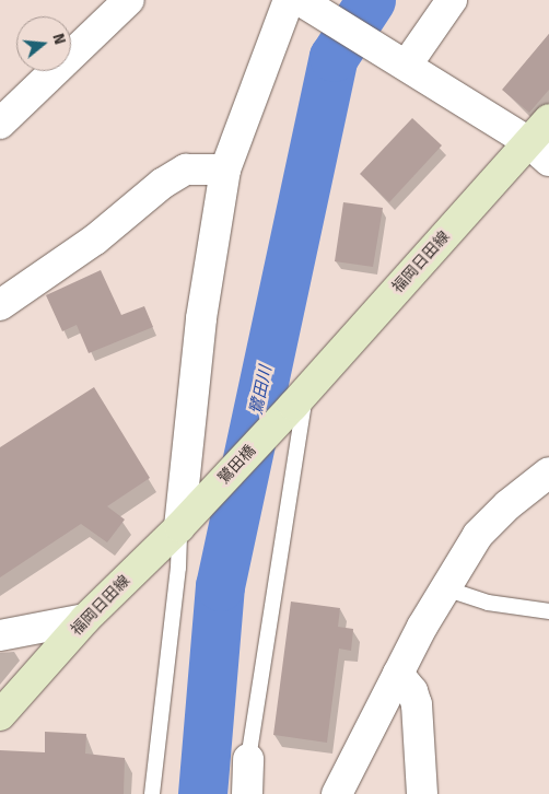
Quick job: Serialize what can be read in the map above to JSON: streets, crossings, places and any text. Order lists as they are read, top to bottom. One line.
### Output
{"streets":{"main road":["福岡日田線","鷺田橋"]},"crossings":[["福岡日田線","鷺田橋"]],"water":["鷺田川"],"north":"right"}
